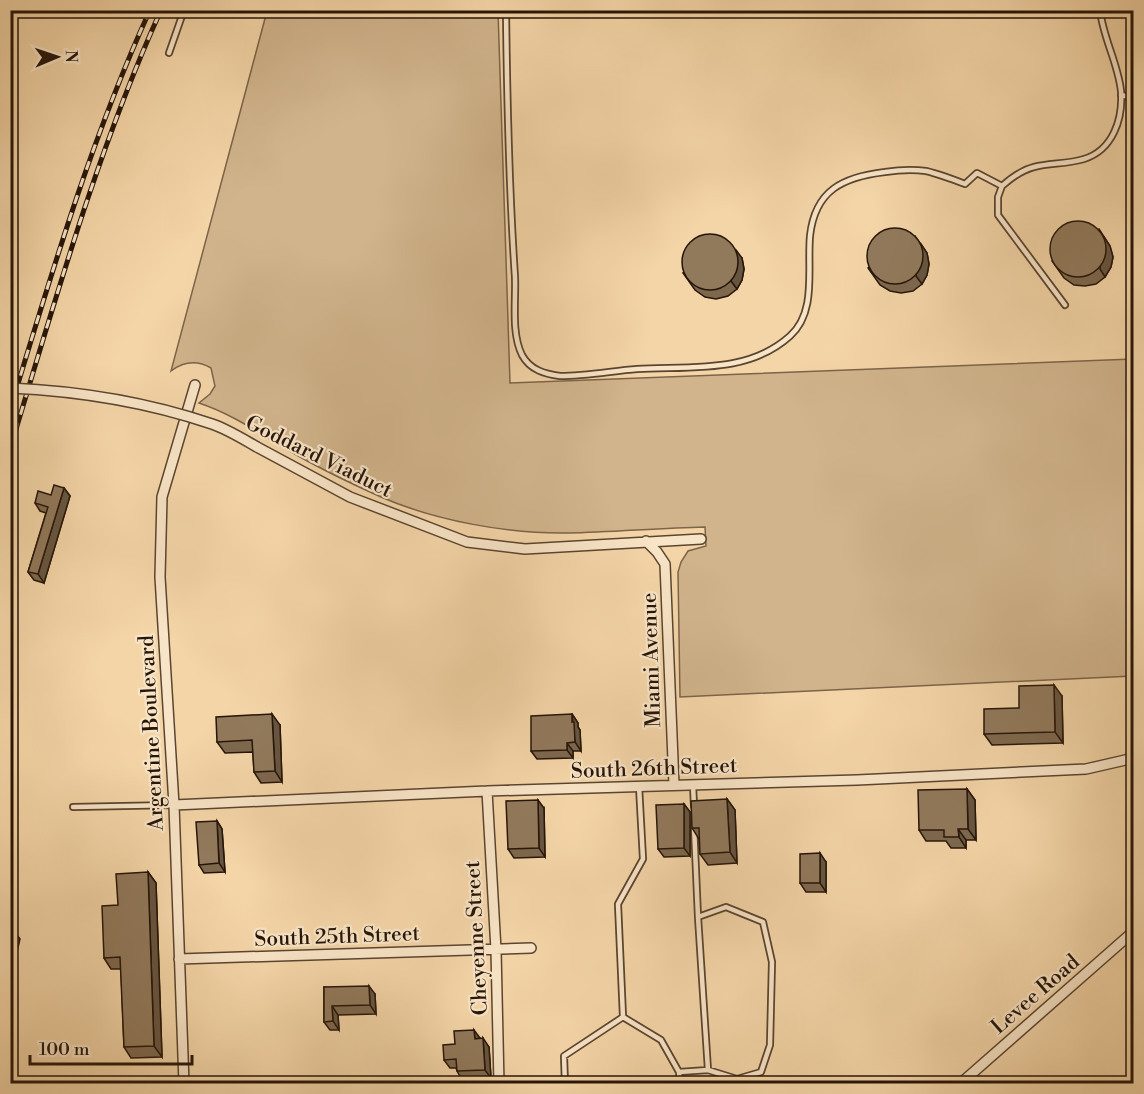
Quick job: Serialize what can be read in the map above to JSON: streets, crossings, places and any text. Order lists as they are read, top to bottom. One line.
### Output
{"streets":{"street":["Goddard Viaduct","Miami Avenue","Argentine Boulevard","South 26th Street","South 25th Street","Cheyenne Street","Levee Road"]},"crossings":[["Goddard Viaduct","Miami Avenue"],["Miami Avenue","South 26th Street"],["Argentine Boulevard","South 26th Street"],["Argentine Boulevard","South 25th Street"],["South 26th Street","Cheyenne Street"],["South 25th Street","Cheyenne Street"]],"scale_bar":"100 m","north":"right"}
